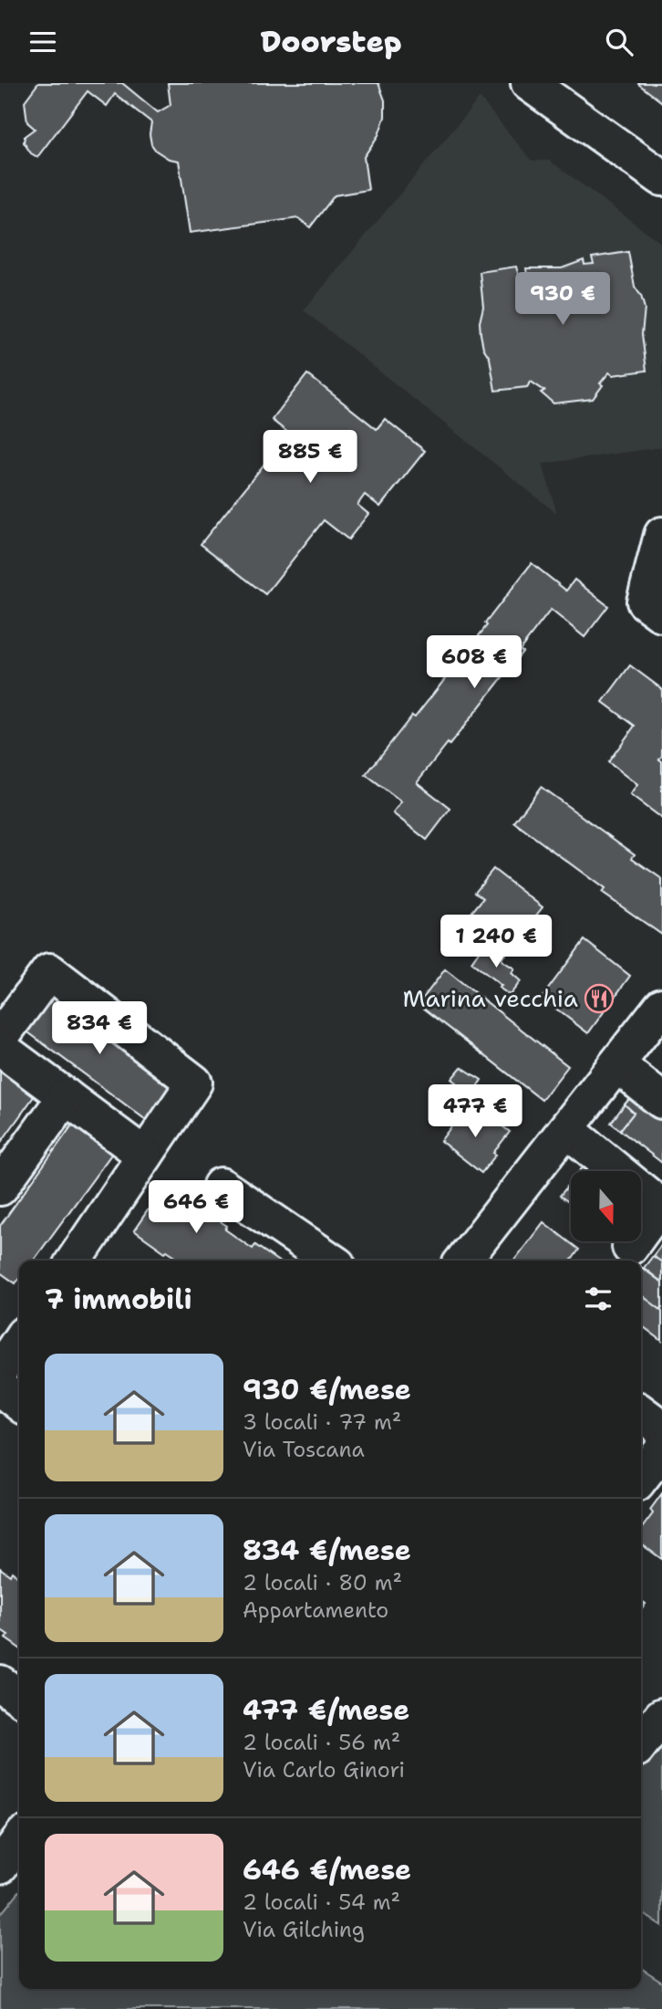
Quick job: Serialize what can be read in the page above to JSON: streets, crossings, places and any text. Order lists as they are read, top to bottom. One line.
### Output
{"places":{"restaurant":["Marina vecchia"]},"north":"bottom","page":{"header":"Doorstep","price":["930 €","885 €","608 €","1 240 €","834 €","477 €","646 €"],"heading":"7 immobili","list":[{"name":"930 €/mese","note":"3 locali · 77 m² · Via Toscana"},{"name":"834 €/mese","note":"2 locali · 80 m² · Appartamento"},{"name":"477 €/mese","note":"2 locali · 56 m² · Via Carlo Ginori"},{"name":"646 €/mese","note":"2 locali · 54 m² · Via Gilching"}]}}
